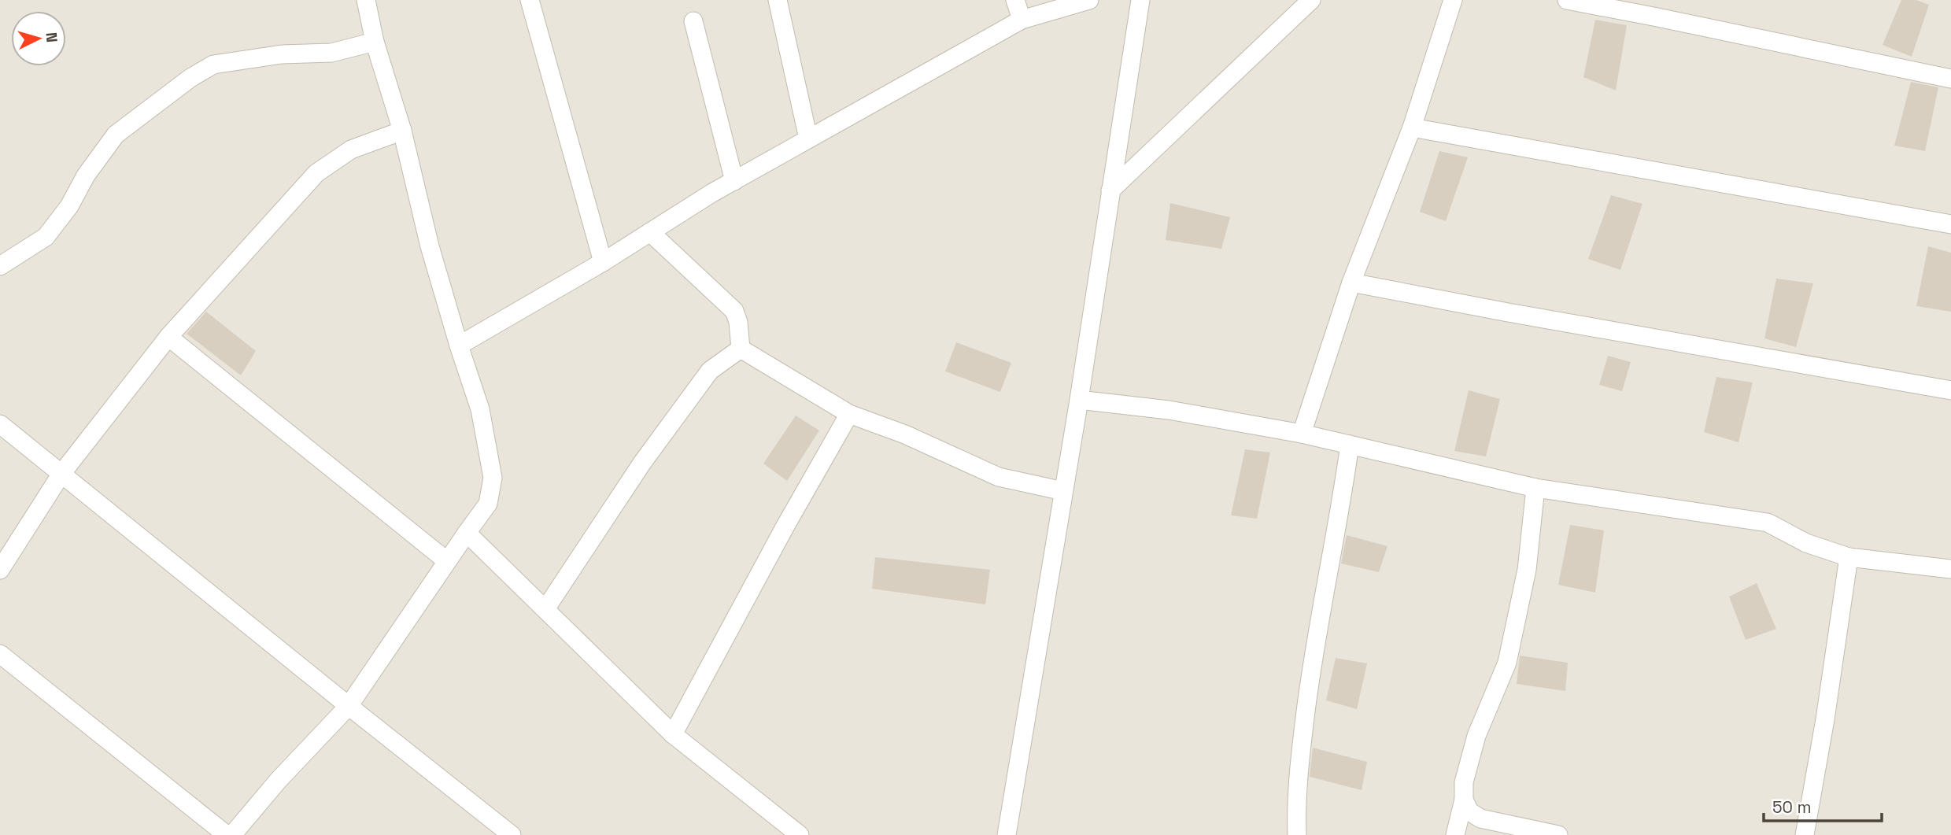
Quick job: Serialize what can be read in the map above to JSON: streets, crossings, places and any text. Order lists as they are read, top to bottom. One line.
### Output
{"scale_bar":"50 m","north":"right"}
